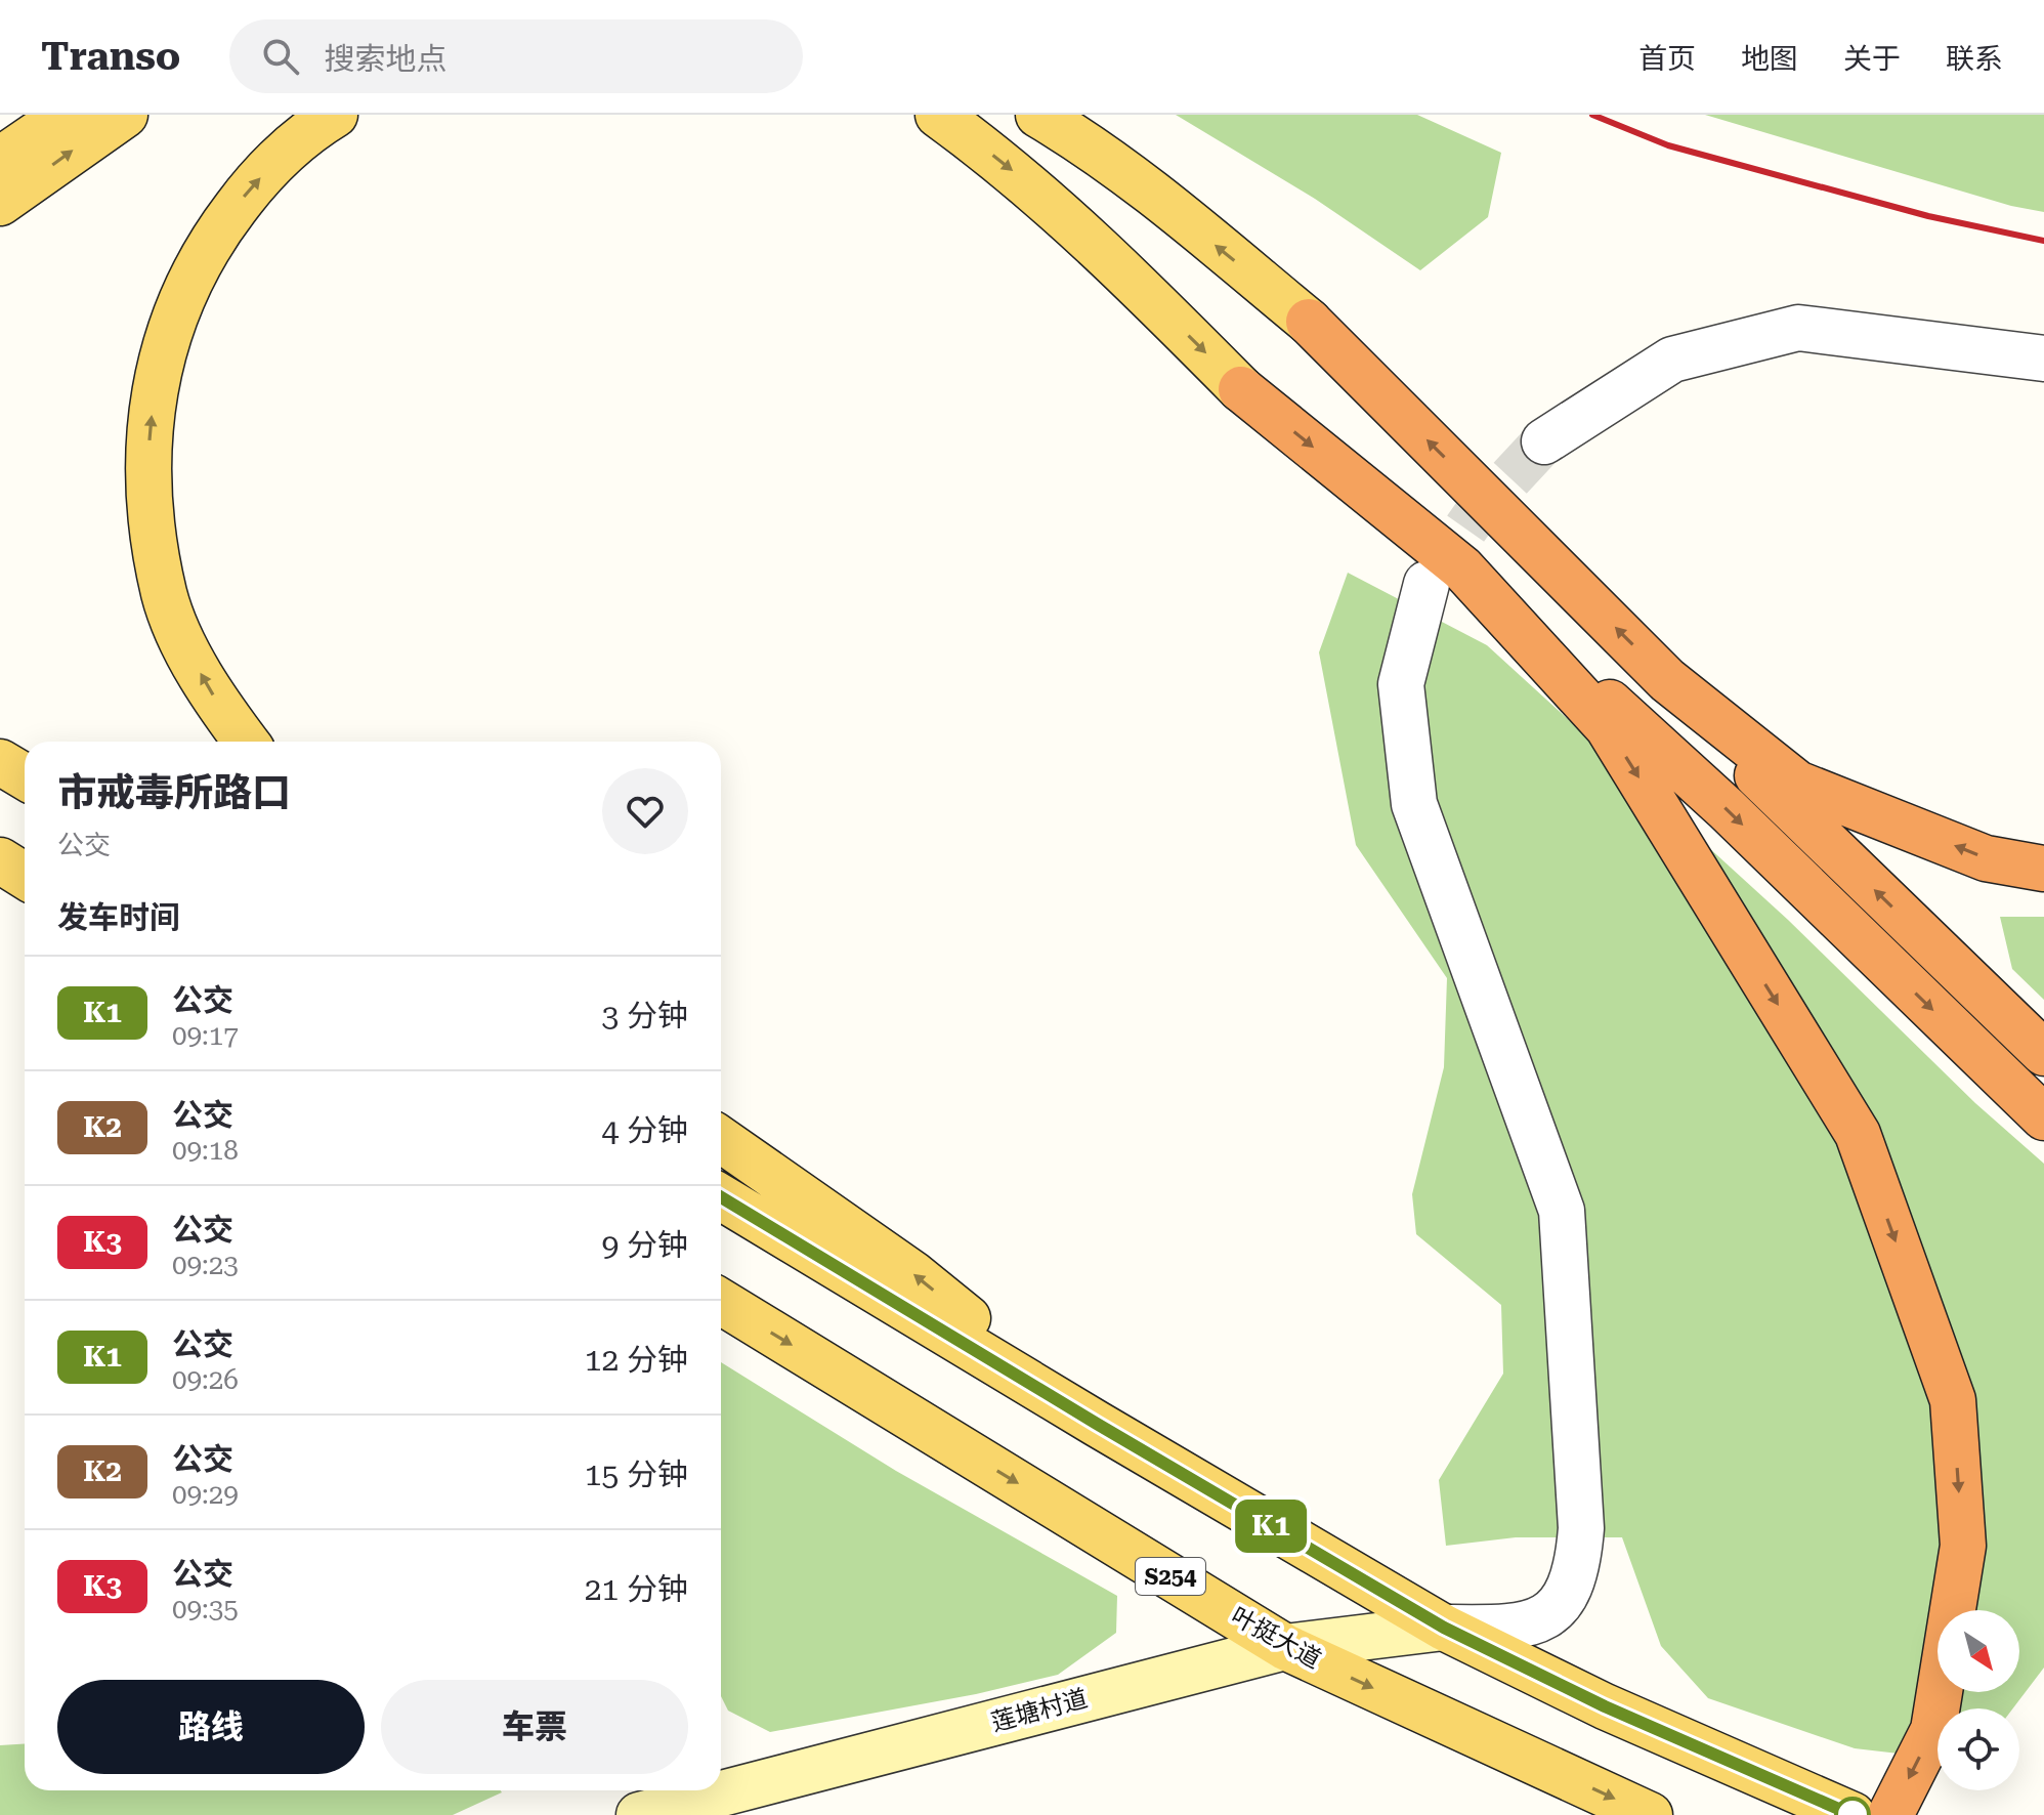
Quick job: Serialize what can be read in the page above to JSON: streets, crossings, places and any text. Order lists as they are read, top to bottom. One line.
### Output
{"streets":{"main road":["S254","叶挺大道","莲塘村道"]},"crossings":[["叶挺大道","莲塘村道"]],"lines":["bus line K1"],"north":"bottom right","page":{"header":"Transo","search":"搜索地点","nav":["首页","地图","关于","联系"],"on_map":"K1","heading":[["市戒毒所路口","公交"],"发车时间"],"list":[{"mark":"K1","name":"公交","note":"09:17","value":"3 分钟"},{"mark":"K2","name":"公交","note":"09:18","value":"4 分钟"},{"mark":"K3","name":"公交","note":"09:23","value":"9 分钟"},{"mark":"K1","name":"公交","note":"09:26","value":"12 分钟"},{"mark":"K2","name":"公交","note":"09:29","value":"15 分钟"},{"mark":"K3","name":"公交","note":"09:35","value":"21 分钟"}],"buttons":["路线","车票"]}}
